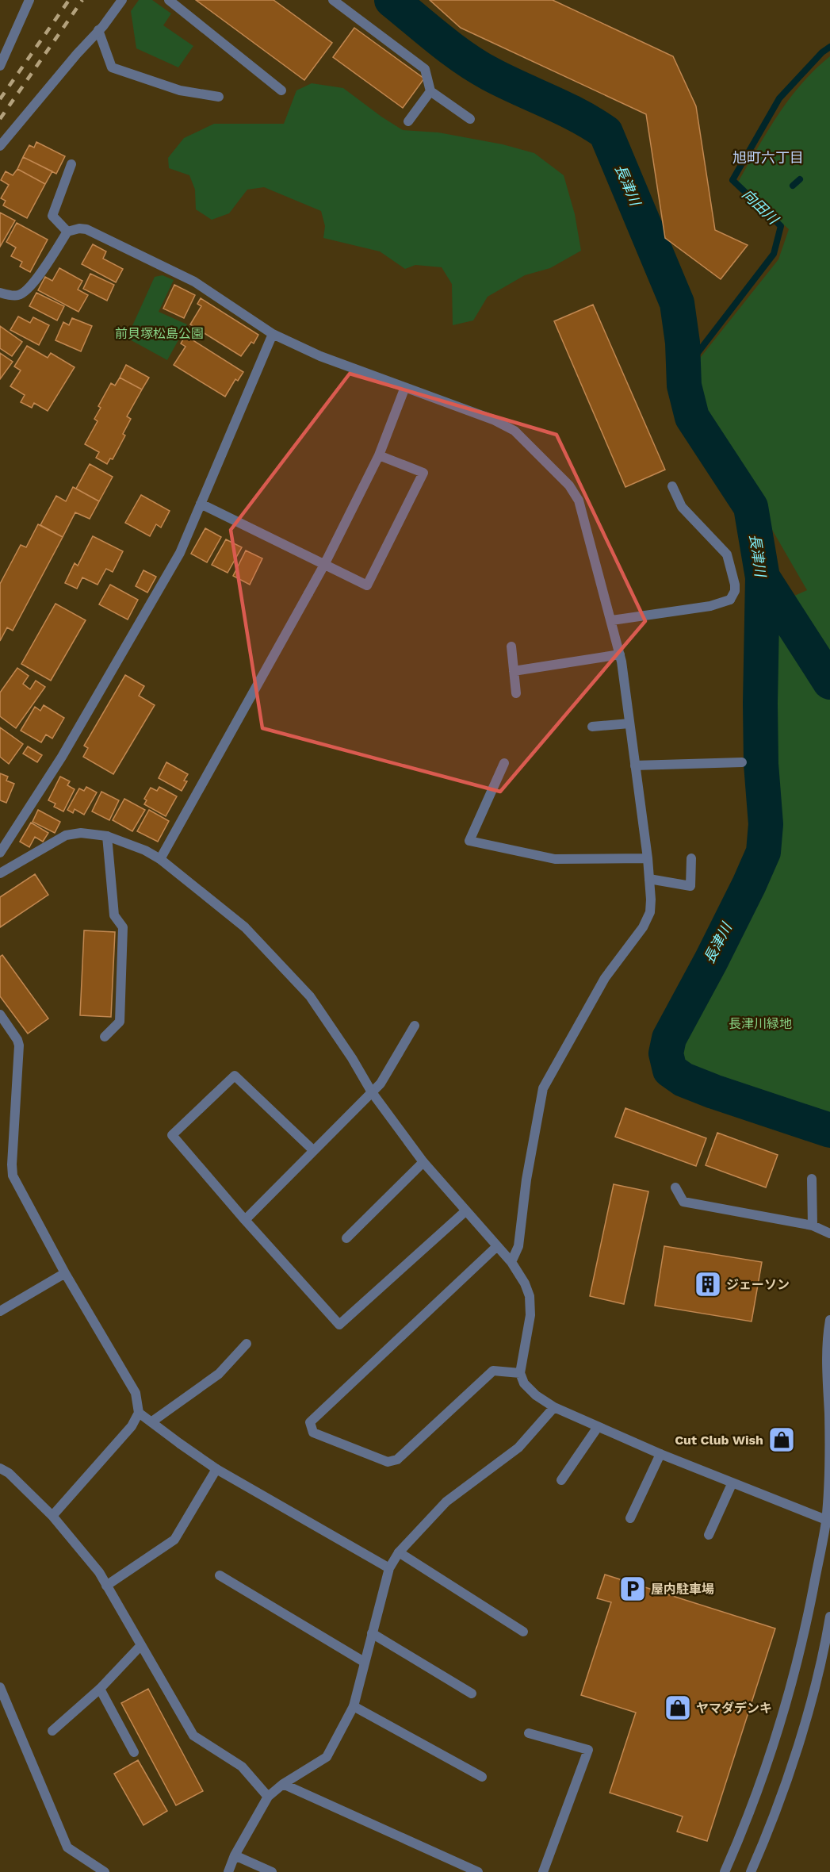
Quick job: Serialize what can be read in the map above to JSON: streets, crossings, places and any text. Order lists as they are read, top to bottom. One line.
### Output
{"districts":["旭町六丁目"],"water":["長津川","向田川"],"parks":["前貝塚松島公園","長津川緑地"],"places":{"building":["ジェーソン"],"shop":["Cut Club Wish","ヤマダデンキ"],"parking":["屋内駐車場"]}}
